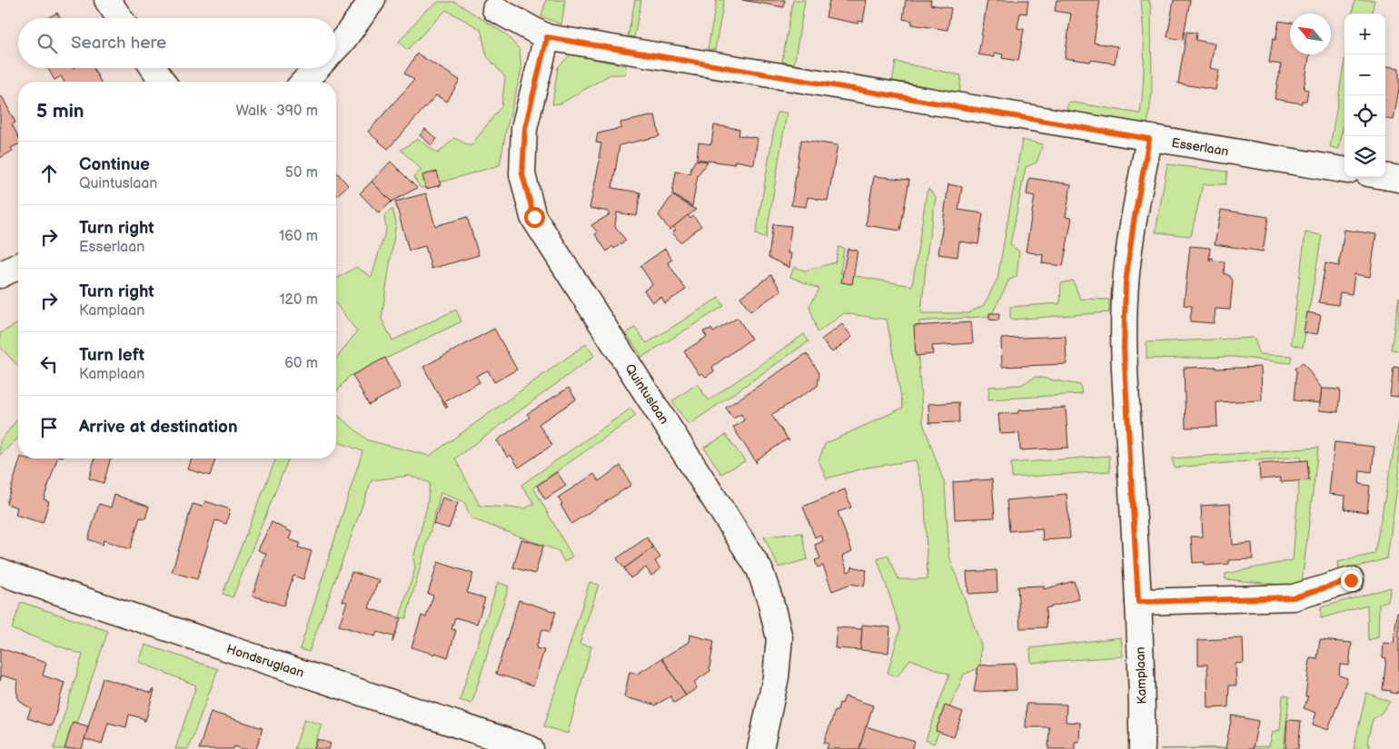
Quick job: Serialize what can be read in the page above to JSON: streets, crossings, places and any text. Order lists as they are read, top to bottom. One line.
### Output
{"streets":{"street":["Esserlaan","Quintuslaan","Hondsruglaan","Kamplaan"]},"crossings":[["Esserlaan","Quintuslaan"],["Esserlaan","Kamplaan"]],"north":"top left","page":{"map_buttons":["+","−"],"search":"Search here","heading":["5 min","Walk · 390 m"],"list":[["Continue","Quintuslaan","50 m"],["Turn right","Esserlaan","160 m"],["Turn right","Kamplaan","120 m"],["Turn left","Kamplaan","60 m"],"Arrive at destination"]}}
